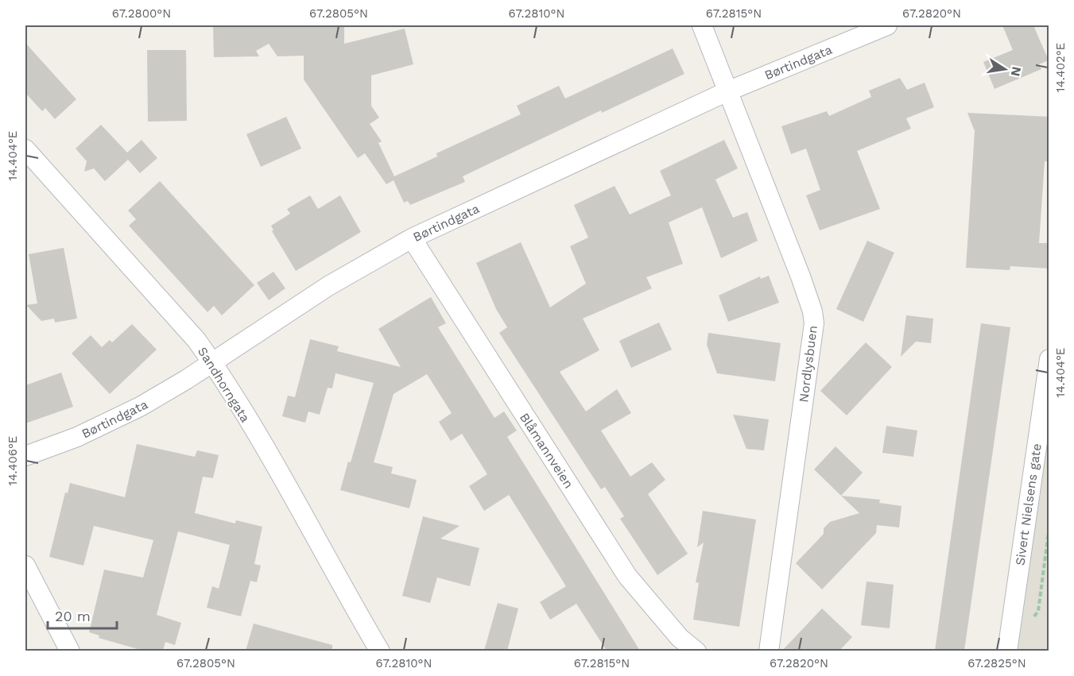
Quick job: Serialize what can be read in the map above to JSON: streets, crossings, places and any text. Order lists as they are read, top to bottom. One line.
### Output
{"streets":{"street":["Børtindgata","Nordlysbuen","Sandhorngata","Blåmannveien","Sivert Nielsens gate"]},"crossings":[["Børtindgata","Nordlysbuen"],["Børtindgata","Sandhorngata"],["Børtindgata","Blåmannveien"]],"scale_bar":"20 m","north":"right","coordinates":["67.2800°N","67.2805°N","67.2810°N","67.2815°N","67.2820°N","14.402°E","14.404°E","14.406°E","67.2825°N"]}
